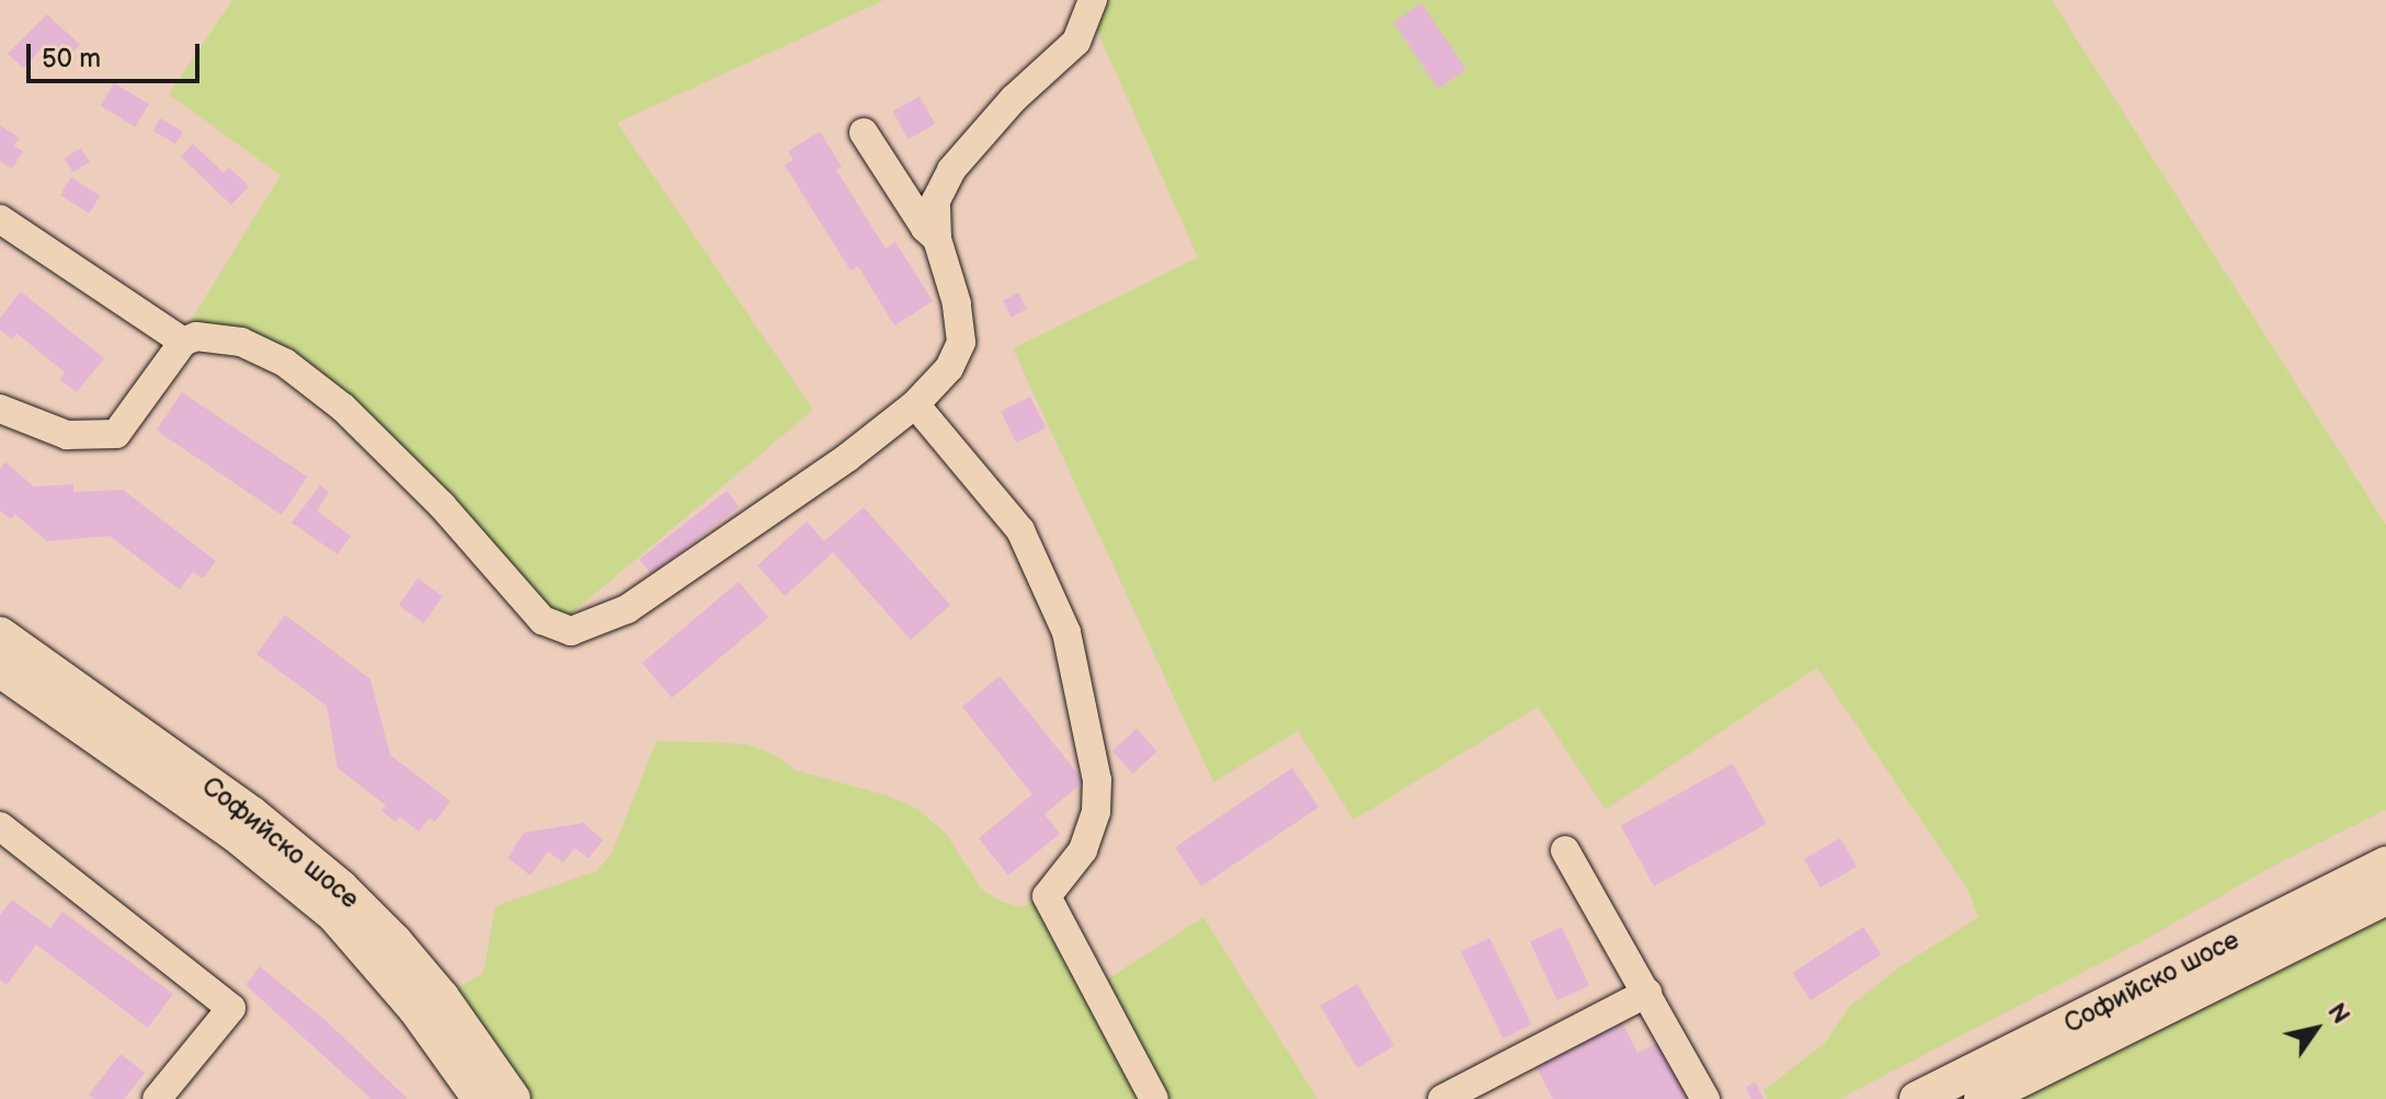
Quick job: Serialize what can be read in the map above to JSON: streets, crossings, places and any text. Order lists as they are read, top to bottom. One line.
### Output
{"streets":{"main road":["Софийско шосе"]},"scale_bar":"50 m","north":"top right"}
